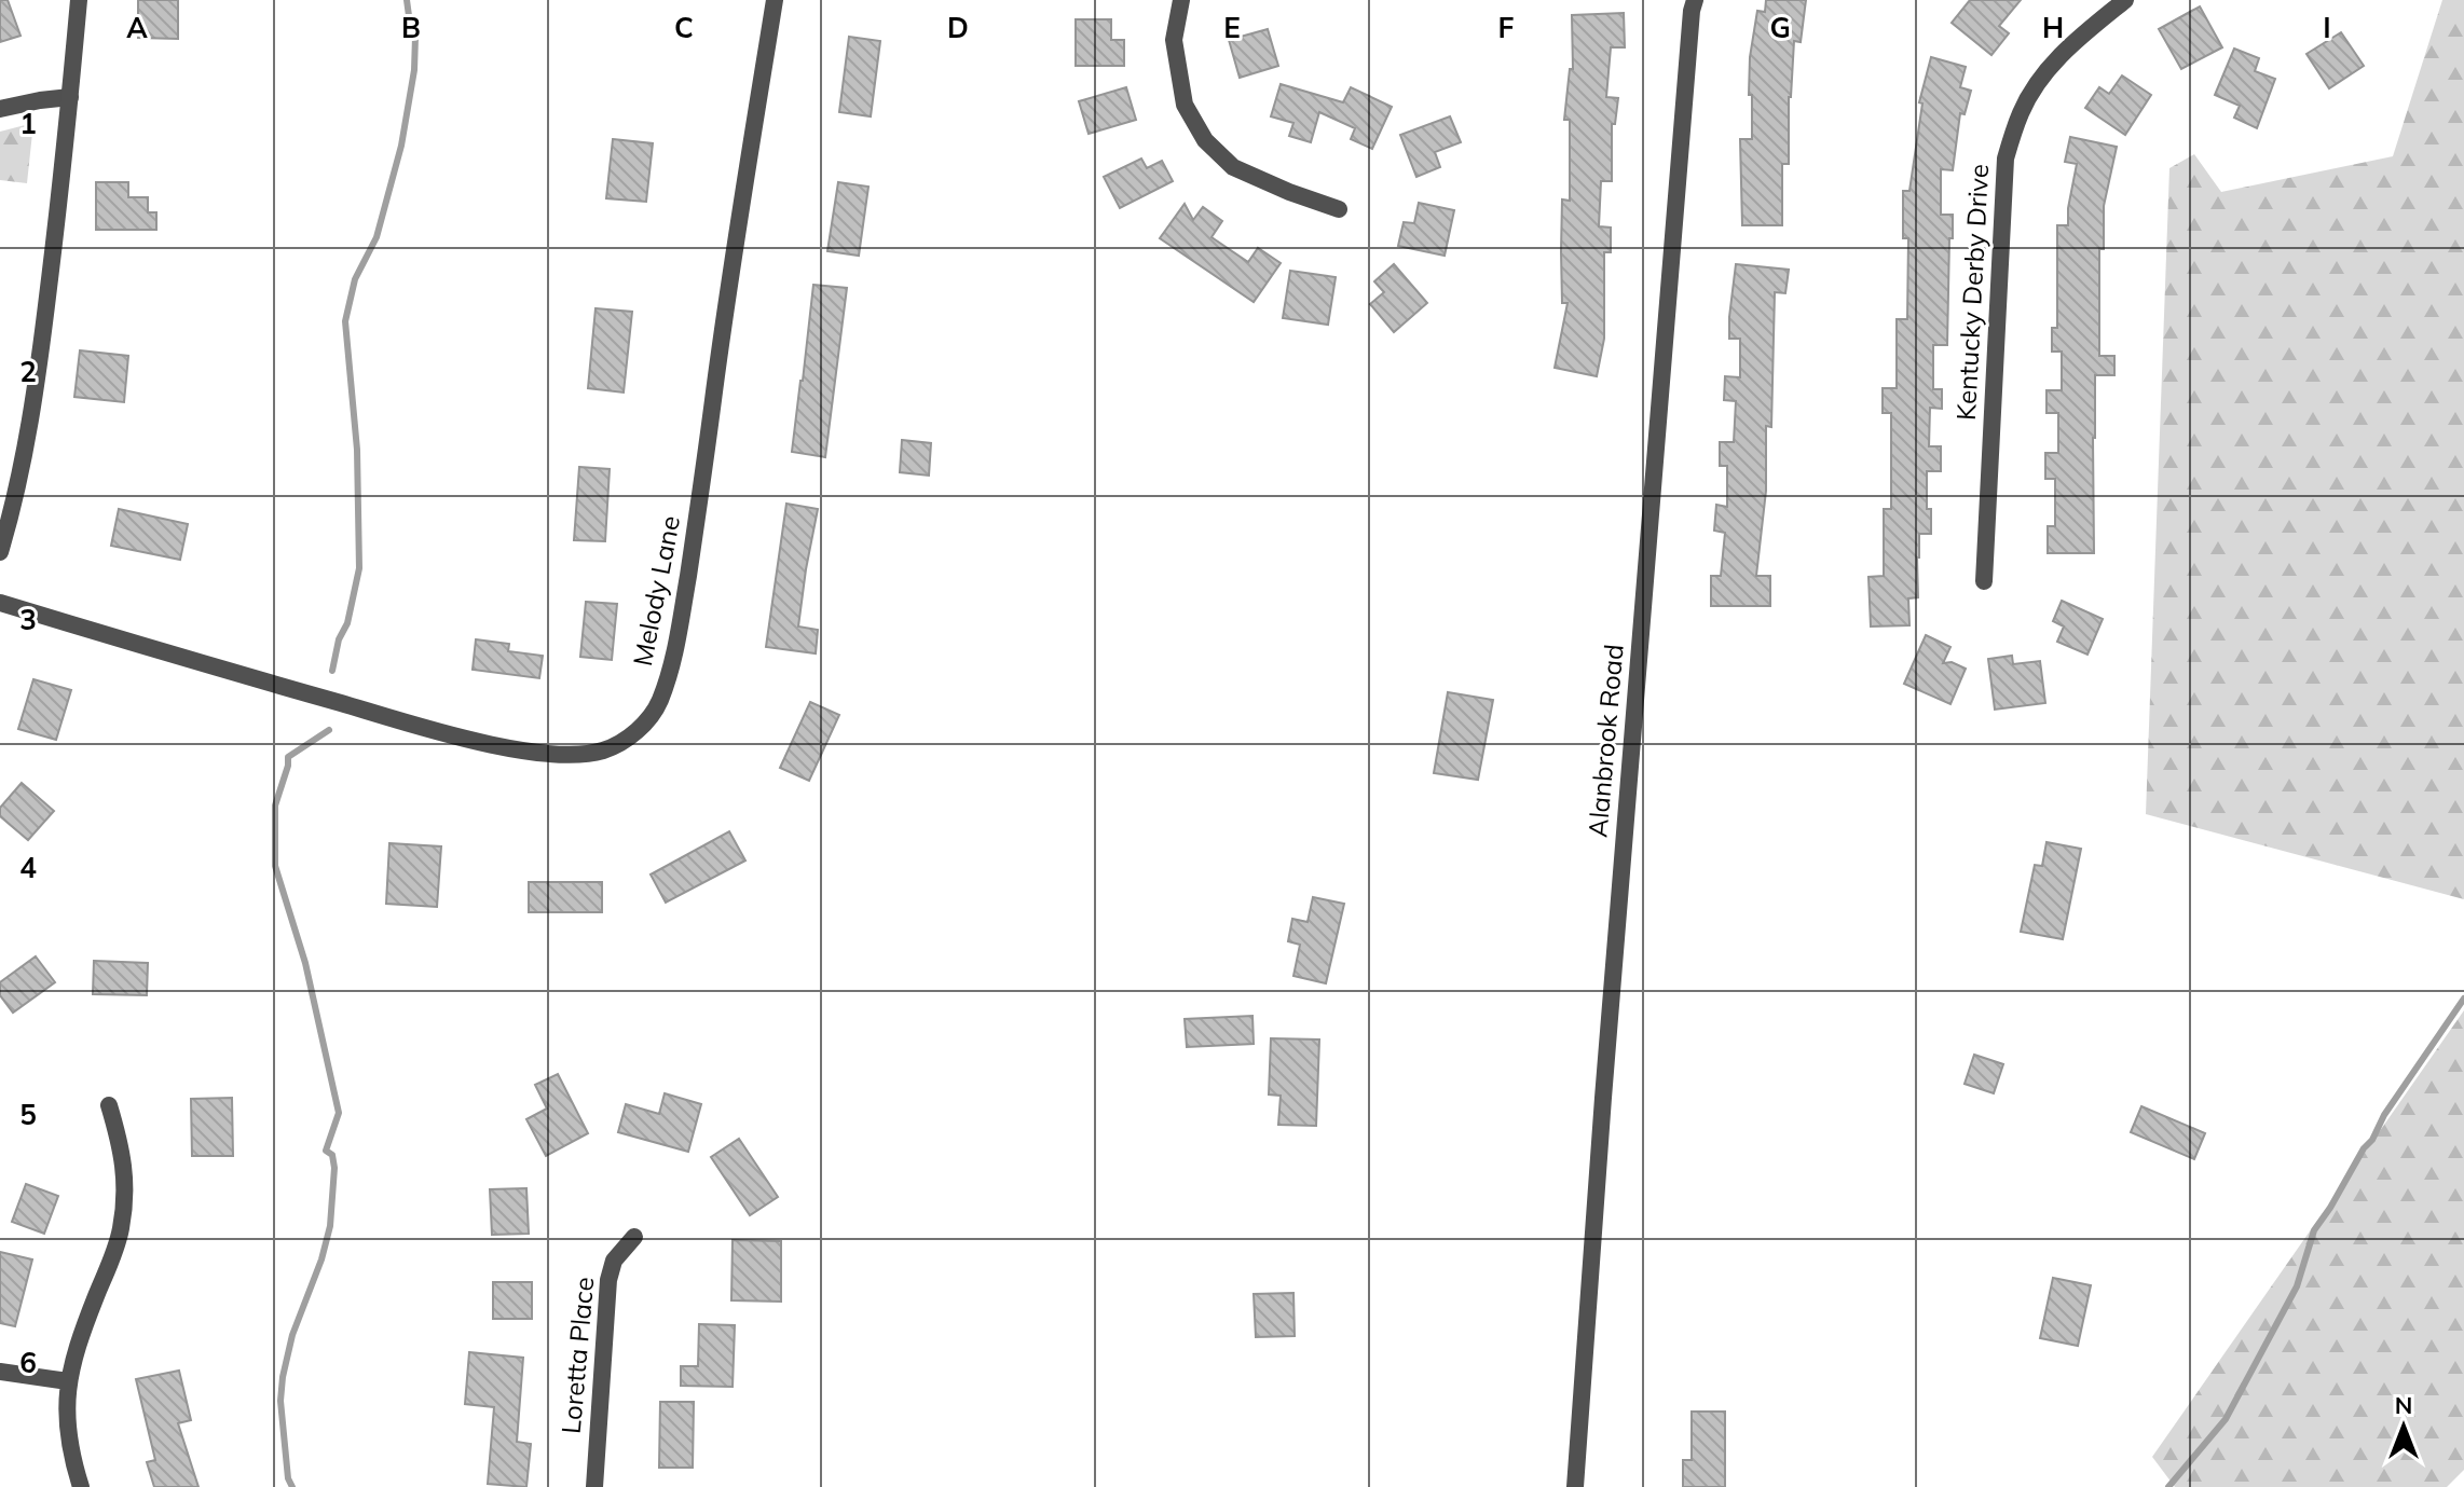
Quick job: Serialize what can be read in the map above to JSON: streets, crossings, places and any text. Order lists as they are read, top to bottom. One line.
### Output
{"streets":{"street":["Kentucky Derby Drive","Melody Lane","Alanbrook Road","Loretta Place"]},"north":"top","grid":{"columns":["A","B","C","D","E","F","G","H","I"],"rows":["1","2","3","4","5","6"]}}
